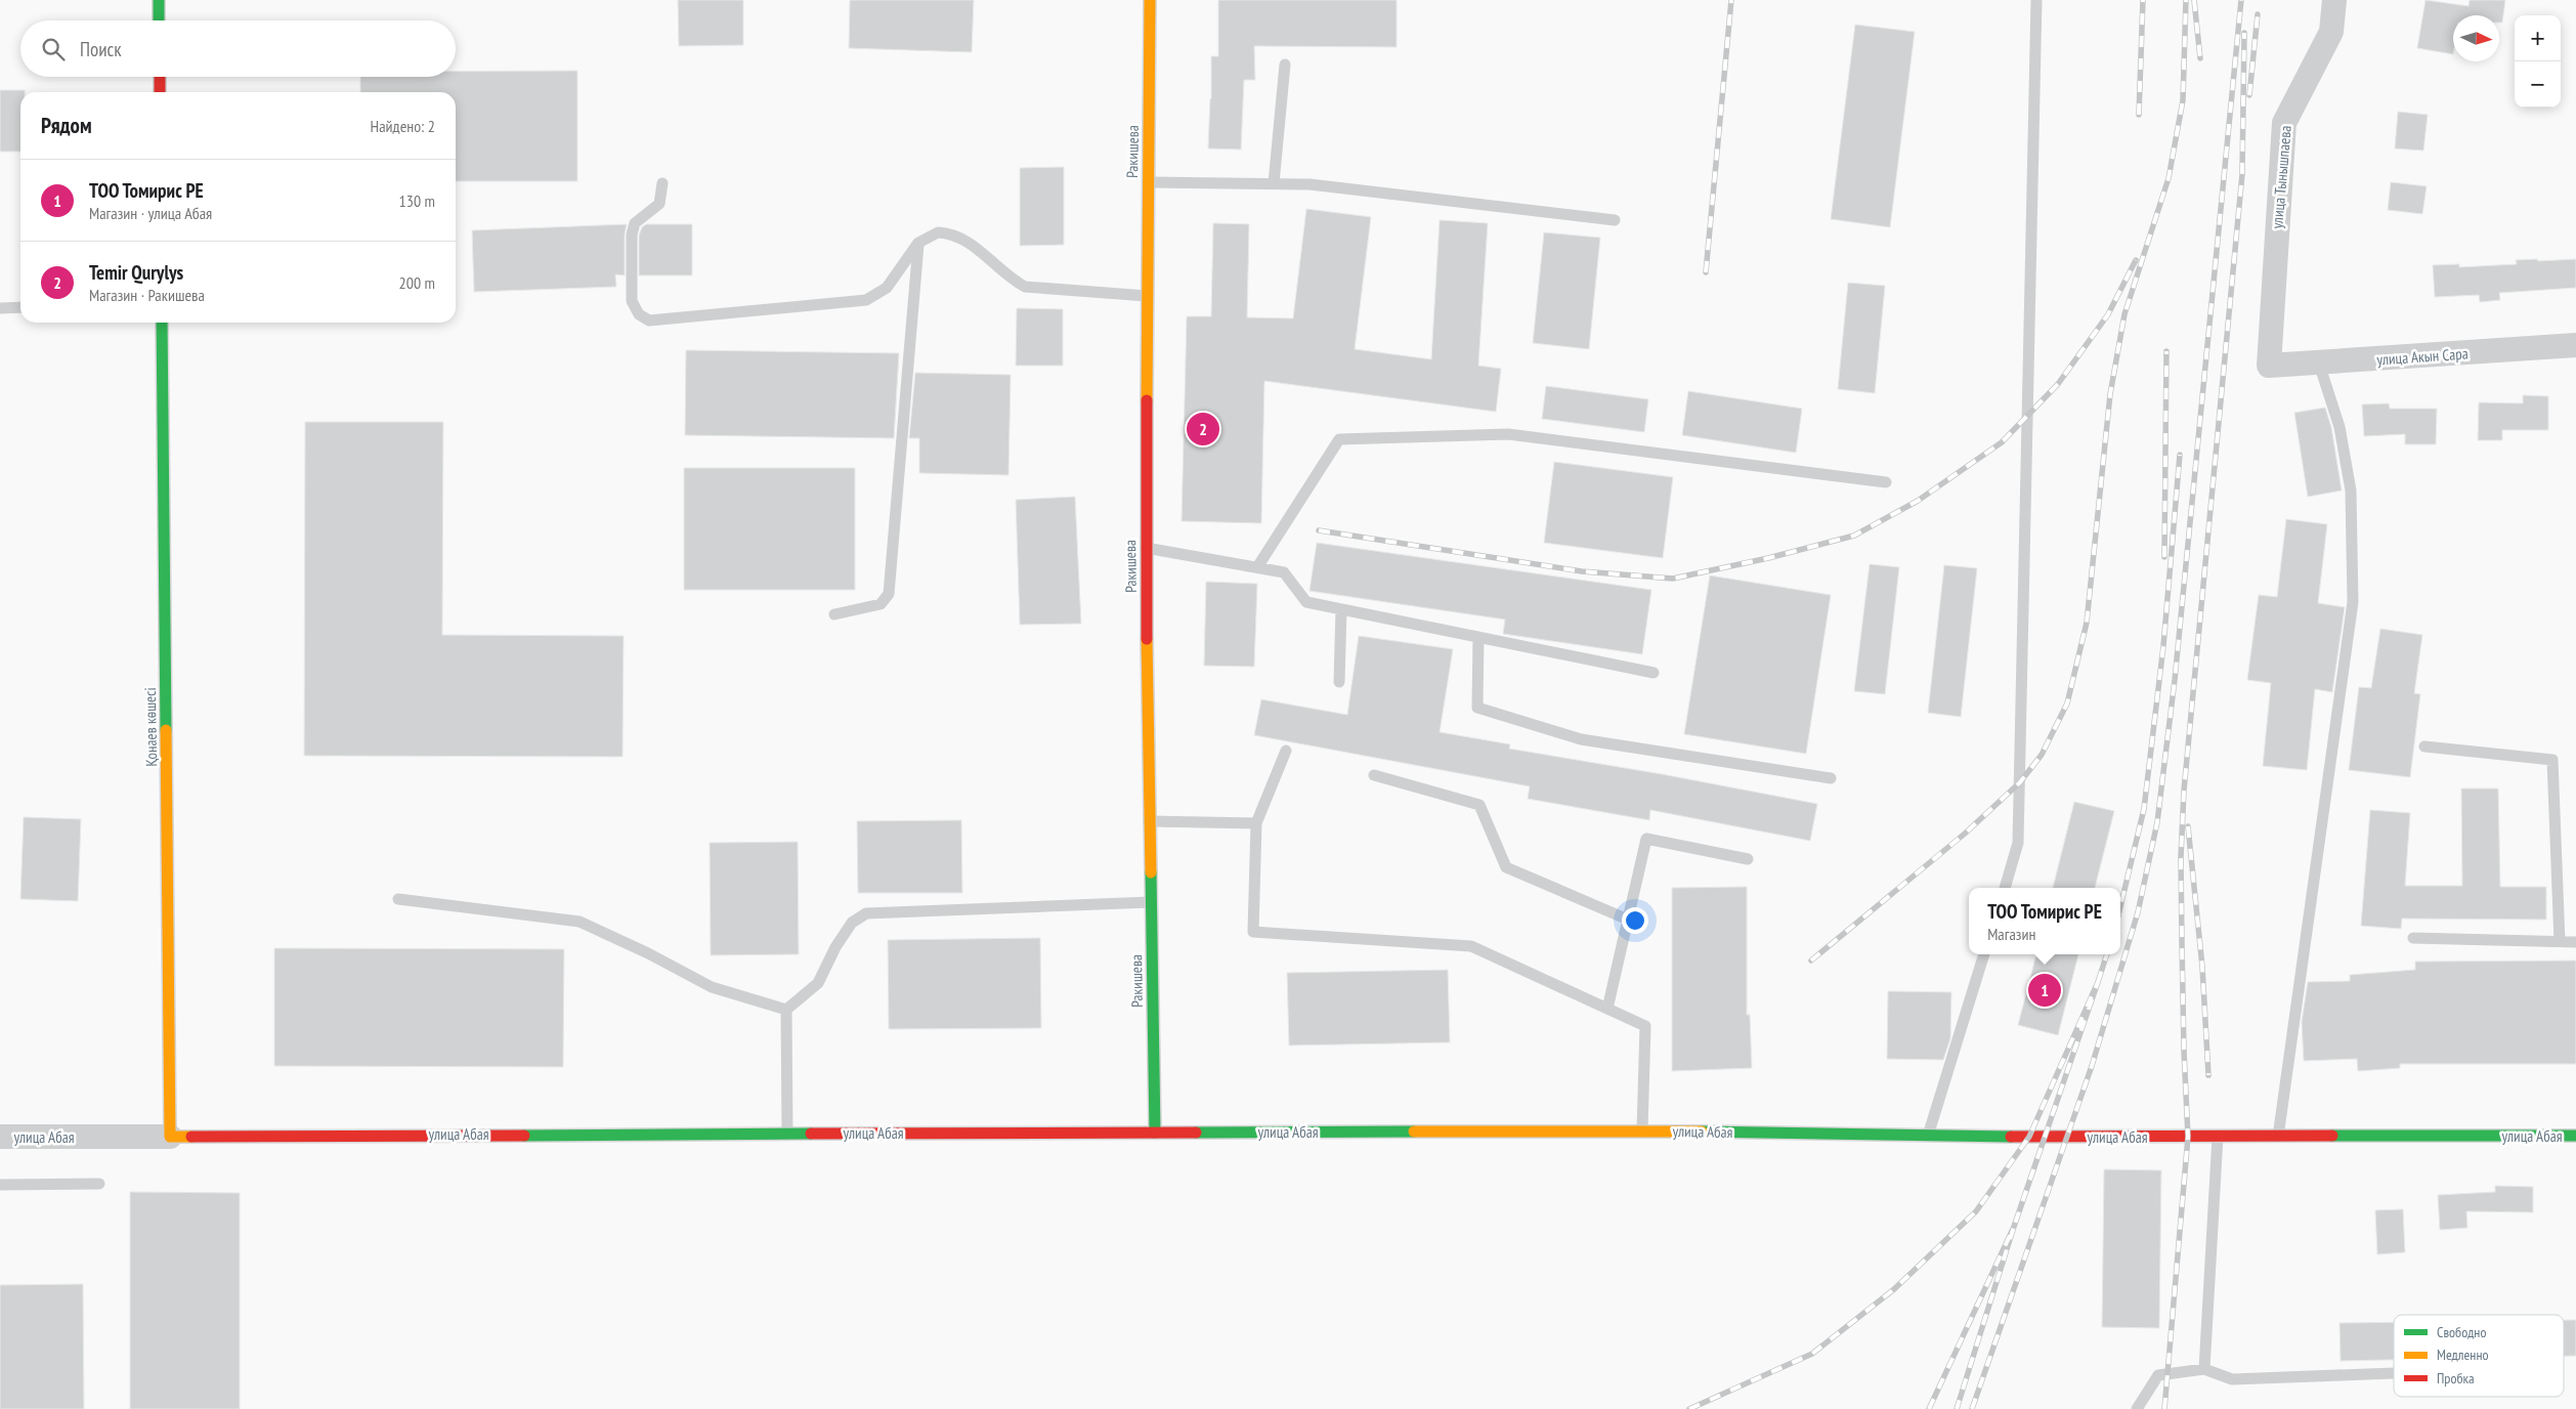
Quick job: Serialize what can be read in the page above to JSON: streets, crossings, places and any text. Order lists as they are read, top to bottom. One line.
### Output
{"streets":{"street":["Ракишева","улица Тынышпаева","улица Акын Сара","Қонаев көшесі","улица Абая"]},"crossings":[["Ракишева","улица Абая"],["улица Тынышпаева","улица Акын Сара"],["Қонаев көшесі","улица Абая"]],"legend":["Свободно","Медленно","Пробка"],"north":"right","page":{"map_buttons":["+","−"],"search":"Поиск","heading":["Рядом","Найдено: 2"],"list":[{"mark":"1","name":"ТОО Томирис РЕ","note":"Магазин · улица Абая","value":"130 m"},{"mark":"2","name":"Temir Qurylys","note":"Магазин · Ракишева","value":"200 m"}],"pins":["2","1"],"popup":["ТОО Томирис РЕ","Магазин"]}}
